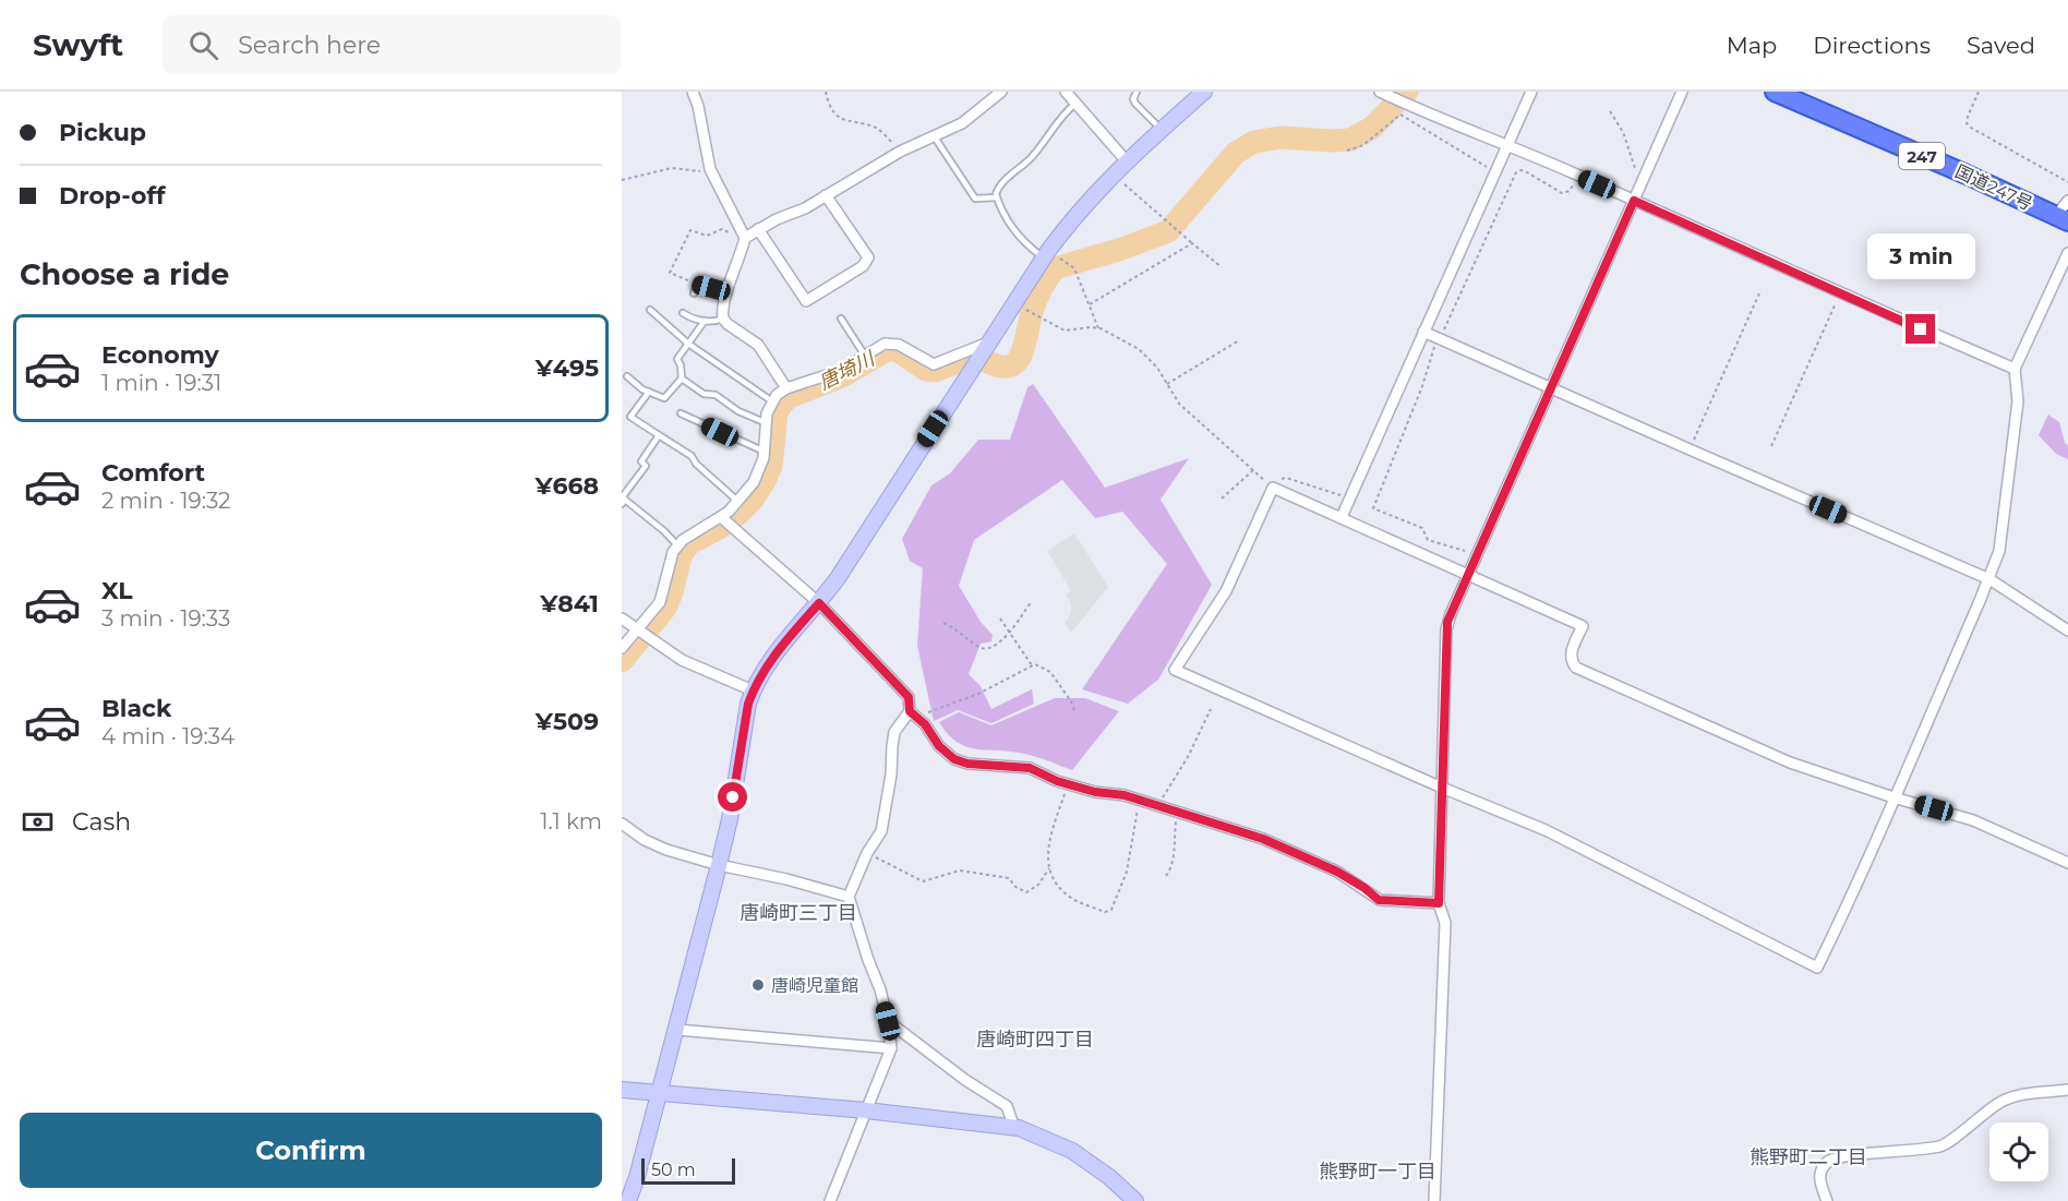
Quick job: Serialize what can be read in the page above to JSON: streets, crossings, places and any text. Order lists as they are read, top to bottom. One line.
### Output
{"streets":{"highway":["247","国道247号"]},"districts":["唐崎町三丁目","唐崎町四丁目","熊野町二丁目","熊野町一丁目"],"water":["唐埼川"],"places":["唐崎児童館"],"scale_bar":"50 m","page":{"header":"Swyft","search":"Search here","nav":["Map","Directions","Saved"],"banner":["Pickup","Drop-off"],"bubble":"3 min","heading":"Choose a ride","list":[{"name":"Economy","note":"1 min · 19:31","value":"¥495"},{"name":"Comfort","note":"2 min · 19:32","value":"¥668"},{"name":"XL","note":"3 min · 19:33","value":"¥841"},{"name":"Black","note":"4 min · 19:34","value":"¥509"}],"pay":["Cash","1.1 km"],"buttons":"Confirm","scale":"50 m"}}
